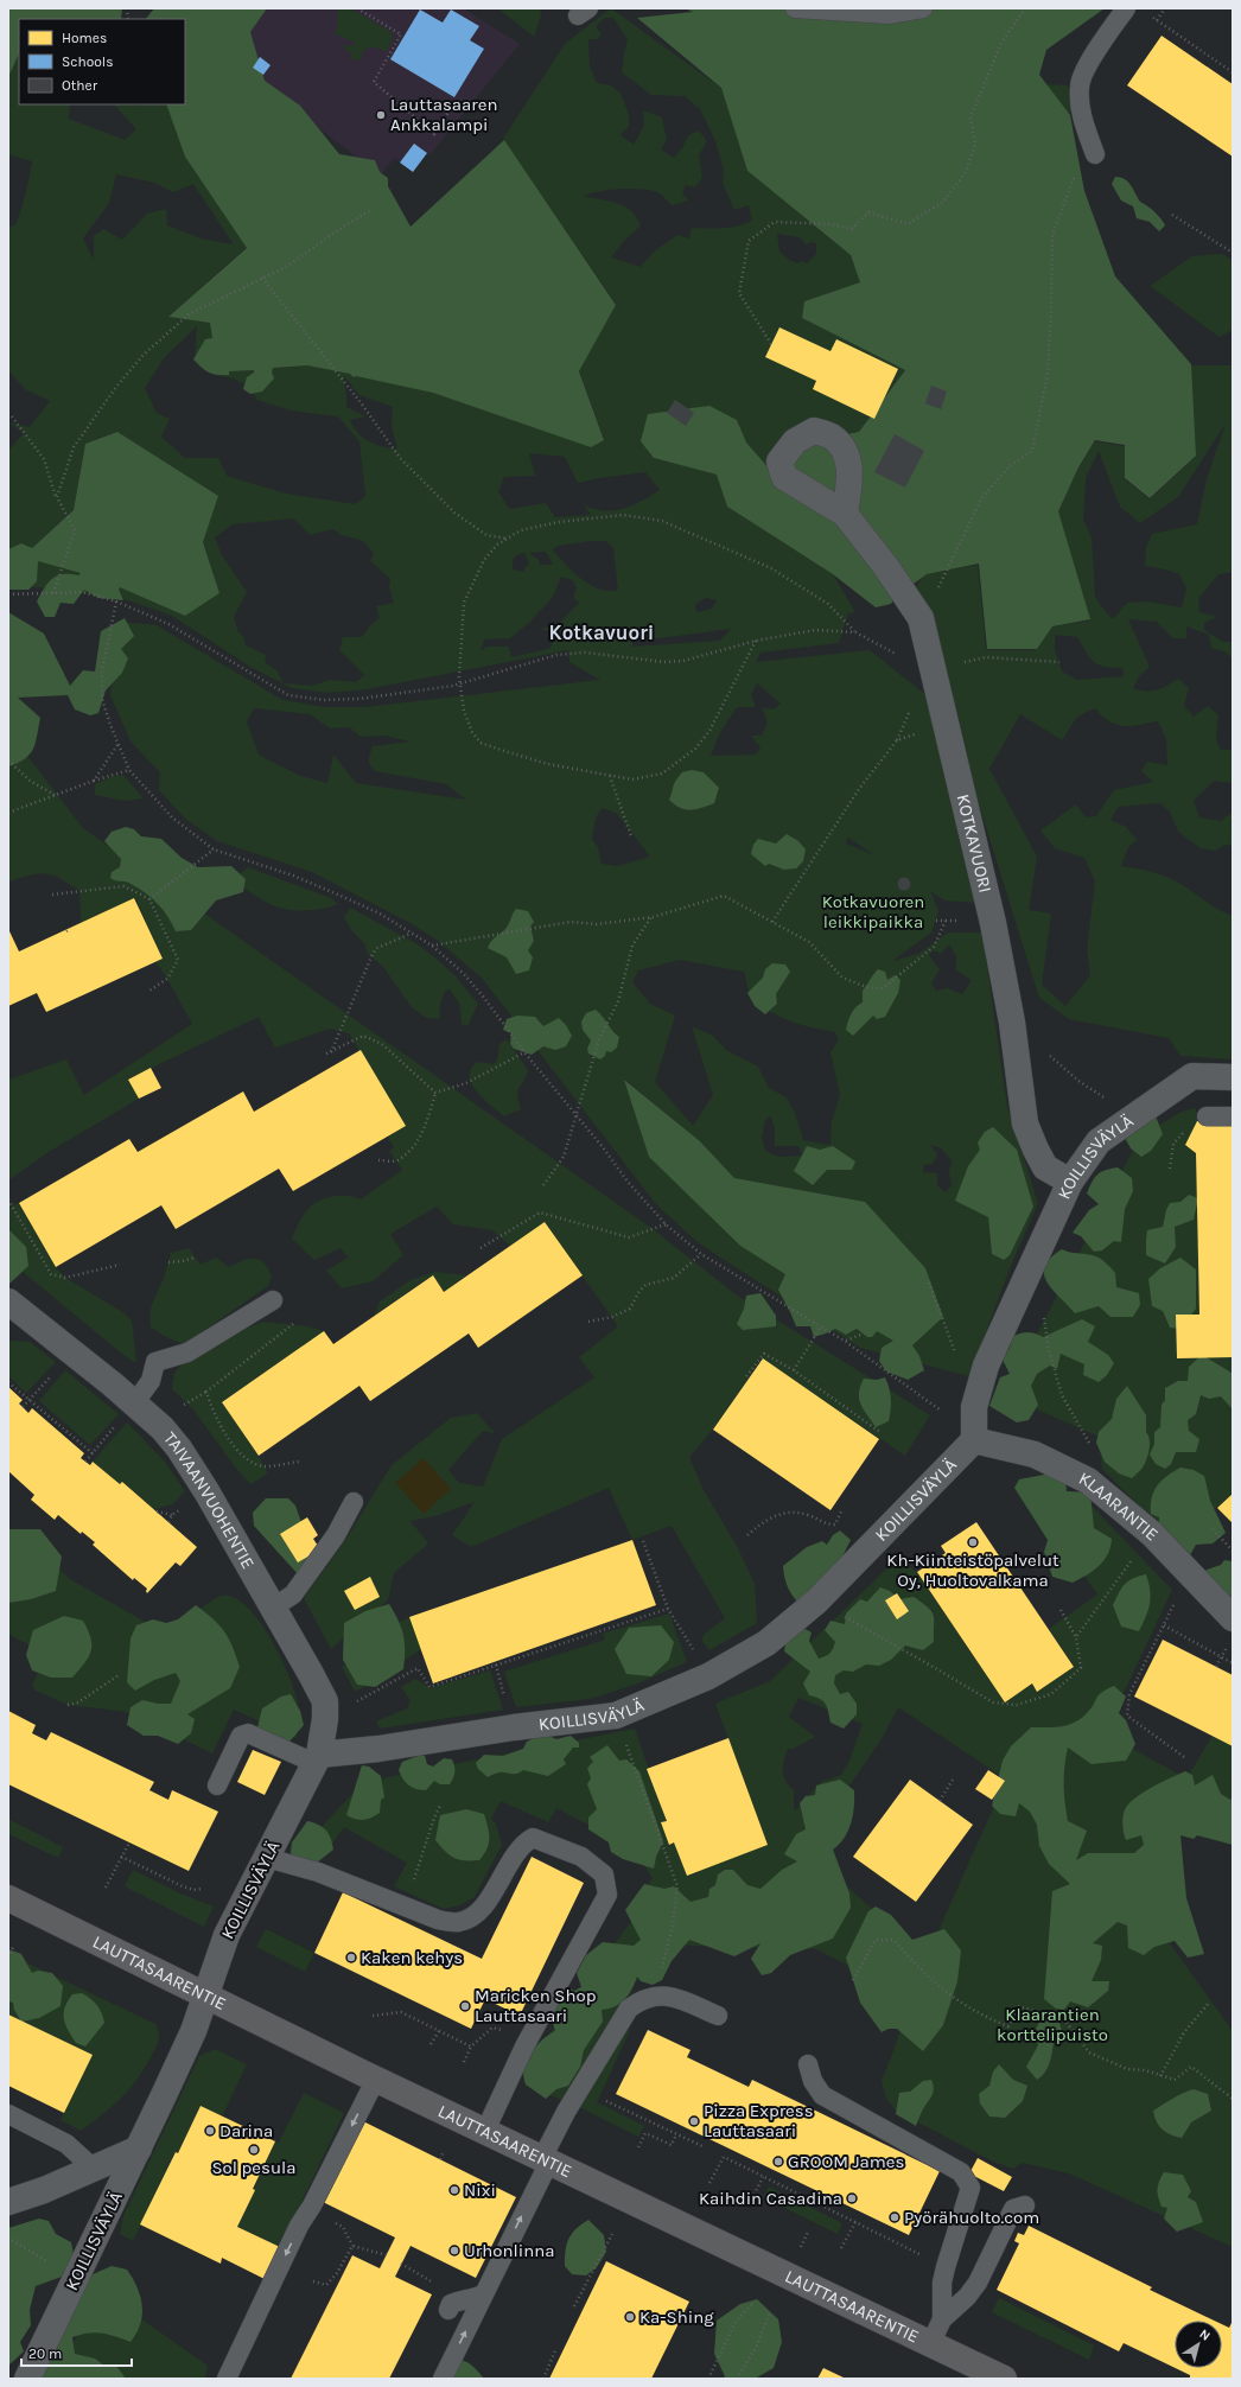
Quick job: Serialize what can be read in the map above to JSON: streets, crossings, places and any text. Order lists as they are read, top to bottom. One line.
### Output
{"streets":{"main road":["LAUTTASAARENTIE"],"street":["KOTKAVUORI","KOILLISVÄYLÄ","TAIVAANVUOHENTIE","KLAARANTIE"]},"crossings":[["KOTKAVUORI","KOILLISVÄYLÄ"],["KOILLISVÄYLÄ","TAIVAANVUOHENTIE"],["KOILLISVÄYLÄ","KLAARANTIE"],["KOILLISVÄYLÄ","LAUTTASAARENTIE"]],"districts":["Kotkavuori"],"parks":["Kotkavuoren leikkipaikka","Klaarantien korttelipuisto"],"places":["Lauttasaaren Ankkalampi","Kh-Kiinteistöpalvelut Oy, Huoltovalkama","Kaken kehys","Maricken Shop Lauttasaari","Pizza Express Lauttasaari","Darina","Sol pesula","GROOM James","Nixi","Kaihdin Casadina","Pyörähuolto.com","Urhonlinna","Ka-Shing"],"legend":["Homes","Schools","Other"],"scale_bar":"20 m","north":"top right"}
